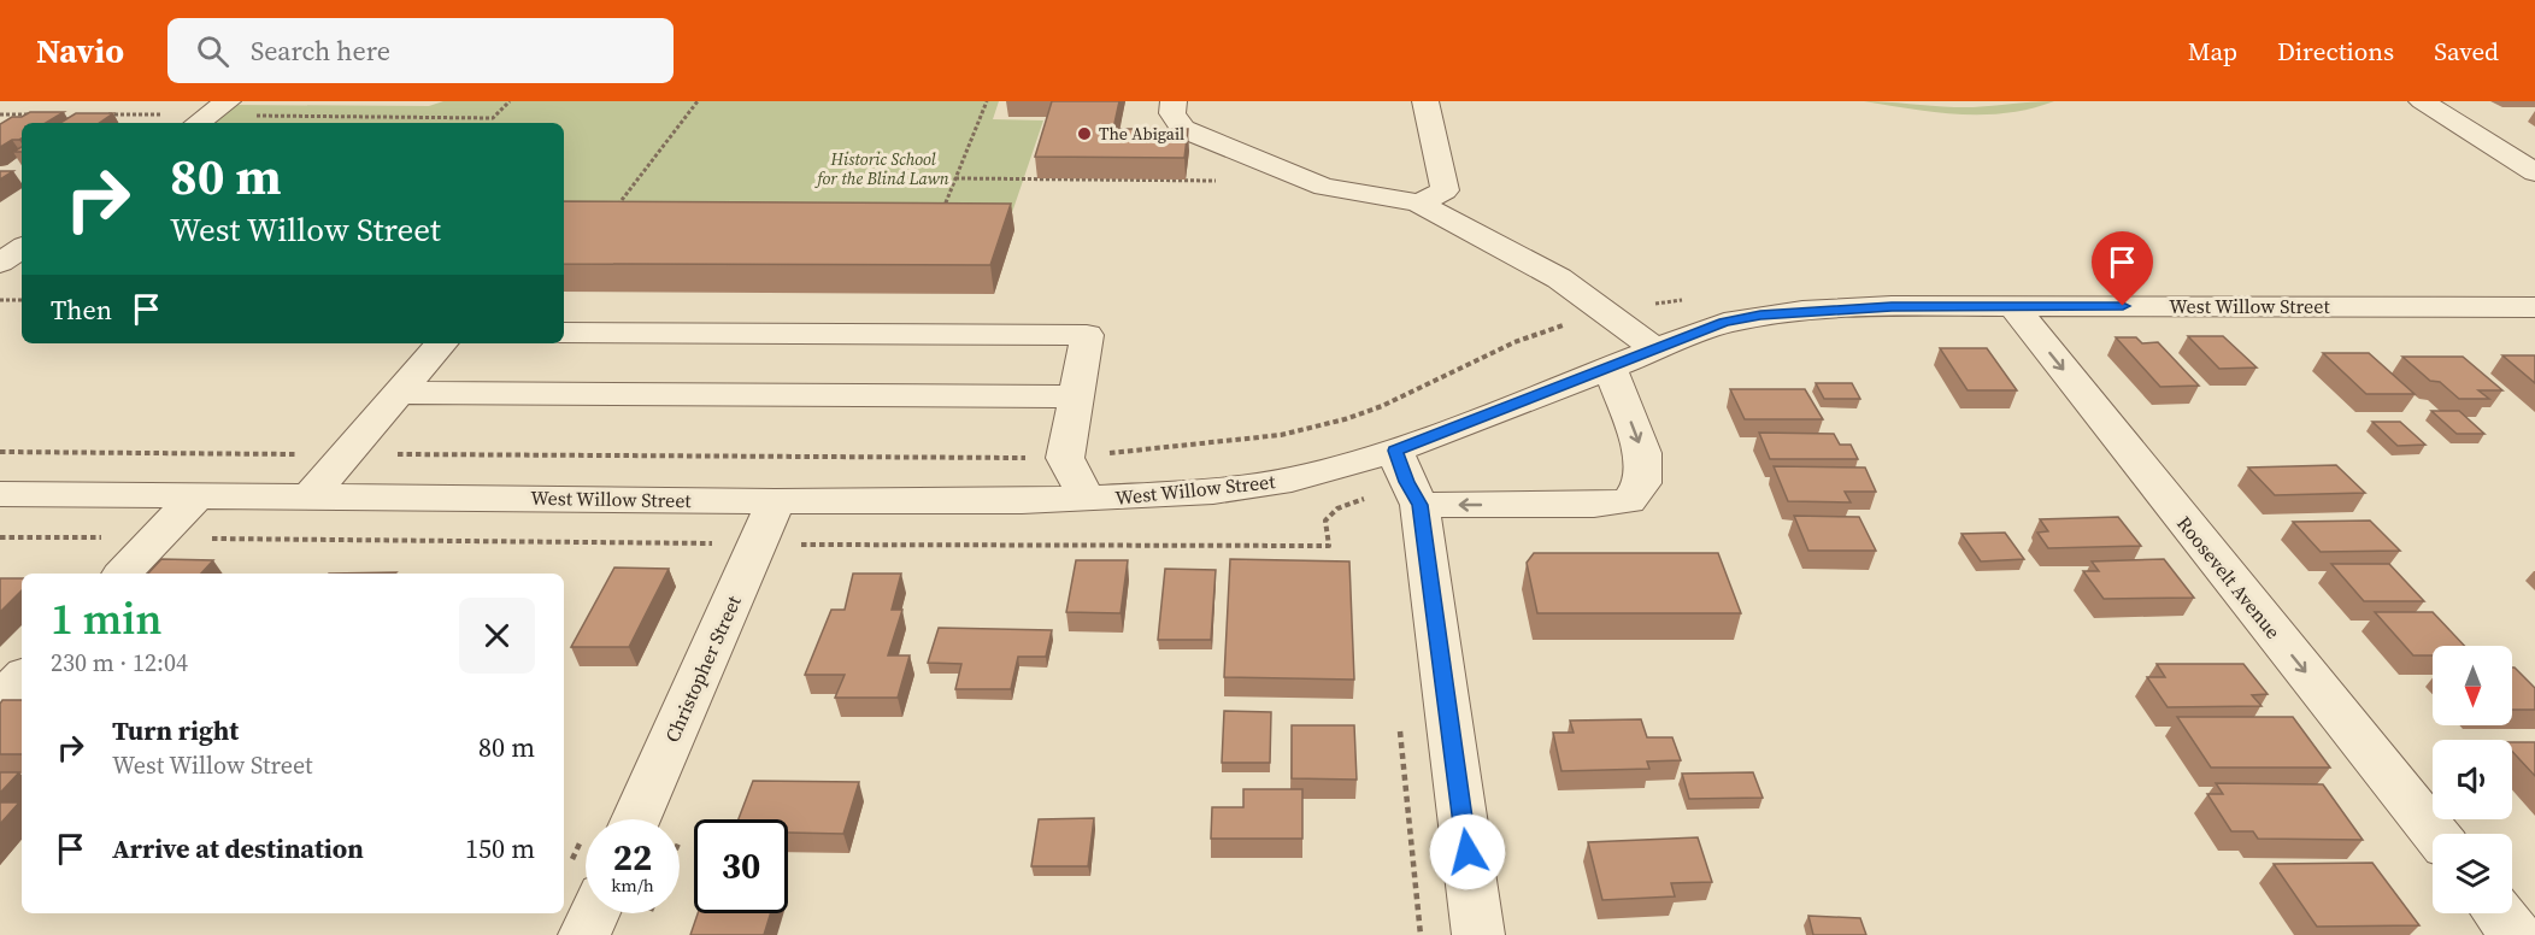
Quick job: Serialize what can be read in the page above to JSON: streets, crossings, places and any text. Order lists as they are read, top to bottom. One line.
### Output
{"streets":{"street":["West Willow Street","Roosevelt Avenue","Christopher Street"]},"crossings":[["West Willow Street","Roosevelt Avenue"],["West Willow Street","Christopher Street"]],"one_way":["Roosevelt Avenue"],"parks":["Historic School for the Blind Lawn"],"places":["The Abigail"],"north":"bottom","page":{"header":"Navio","search":"Search here","nav":["Map","Directions","Saved"],"turn":["80 m","West Willow Street"],"then":"Then","heading":["1 min","230 m · 12:04"],"list":[{"name":"Turn right","note":"West Willow Street","value":"80 m"},{"name":"Arrive at destination","value":"150 m"}],"speed":"22 km/h","limit":"30"}}
